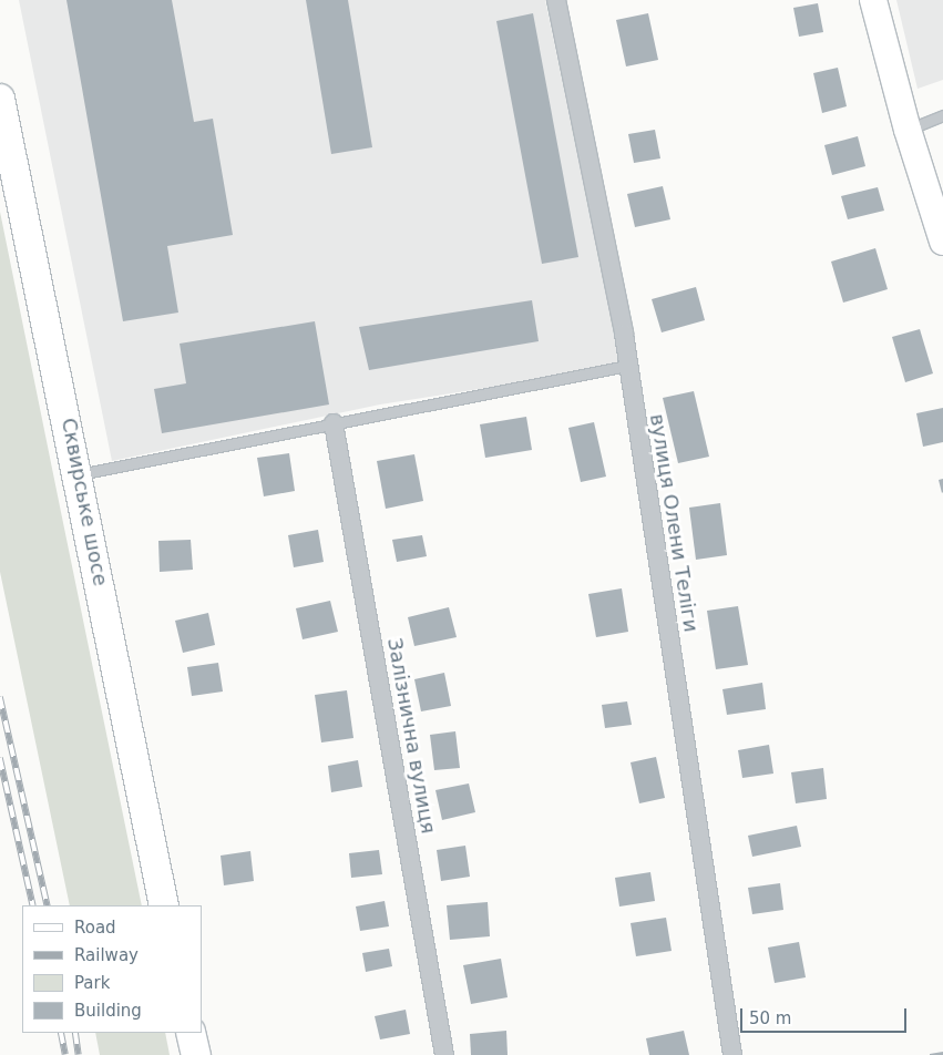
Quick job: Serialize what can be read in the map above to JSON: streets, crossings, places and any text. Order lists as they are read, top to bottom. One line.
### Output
{"streets":{"main road":["Сквирське шосе"],"street":["вулиця Олени Теліги","Залізнична вулиця"]},"legend":["Road","Railway","Park","Building"],"scale_bar":"50 m"}
